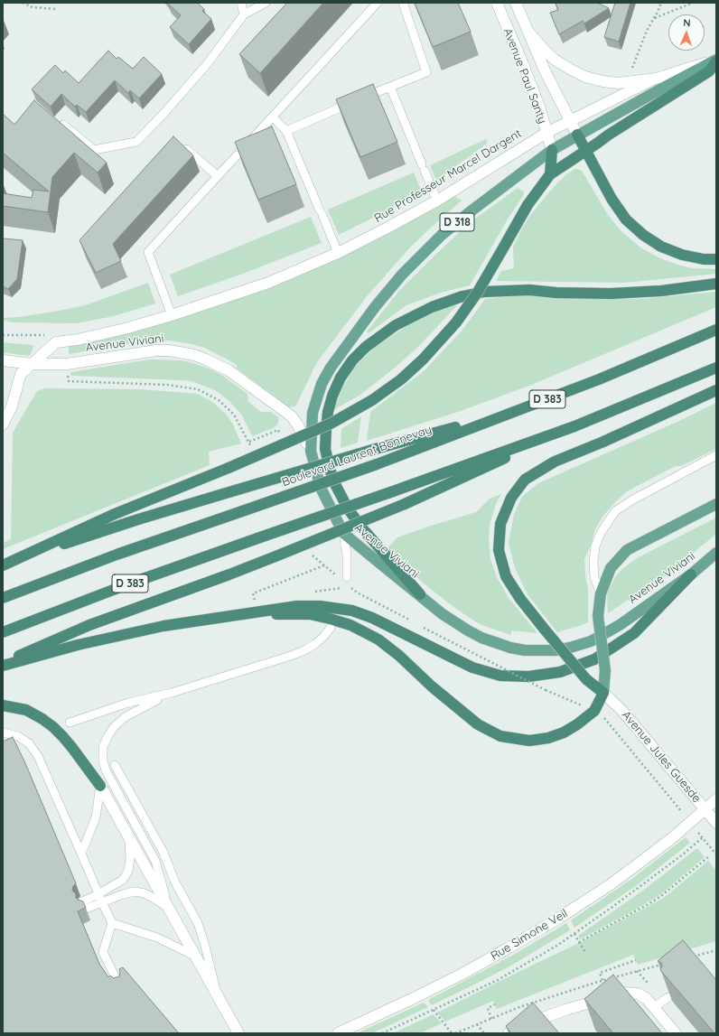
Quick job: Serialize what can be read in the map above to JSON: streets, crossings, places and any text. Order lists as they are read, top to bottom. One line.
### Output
{"streets":{"highway":["D 383","Boulevard Laurent Bonnevay"],"main road":["D 318","Avenue Viviani"],"street":["Avenue Paul Santy","Rue Professeur Marcel Dargent","Avenue Jules Guesde","Rue Simone Veil"]},"crossings":[["Avenue Paul Santy","Rue Professeur Marcel Dargent"],["Avenue Paul Santy","D 318"],["Rue Professeur Marcel Dargent","Avenue Viviani"],["D 318","Avenue Viviani"],["Avenue Jules Guesde","Rue Simone Veil"]],"north":"top"}
